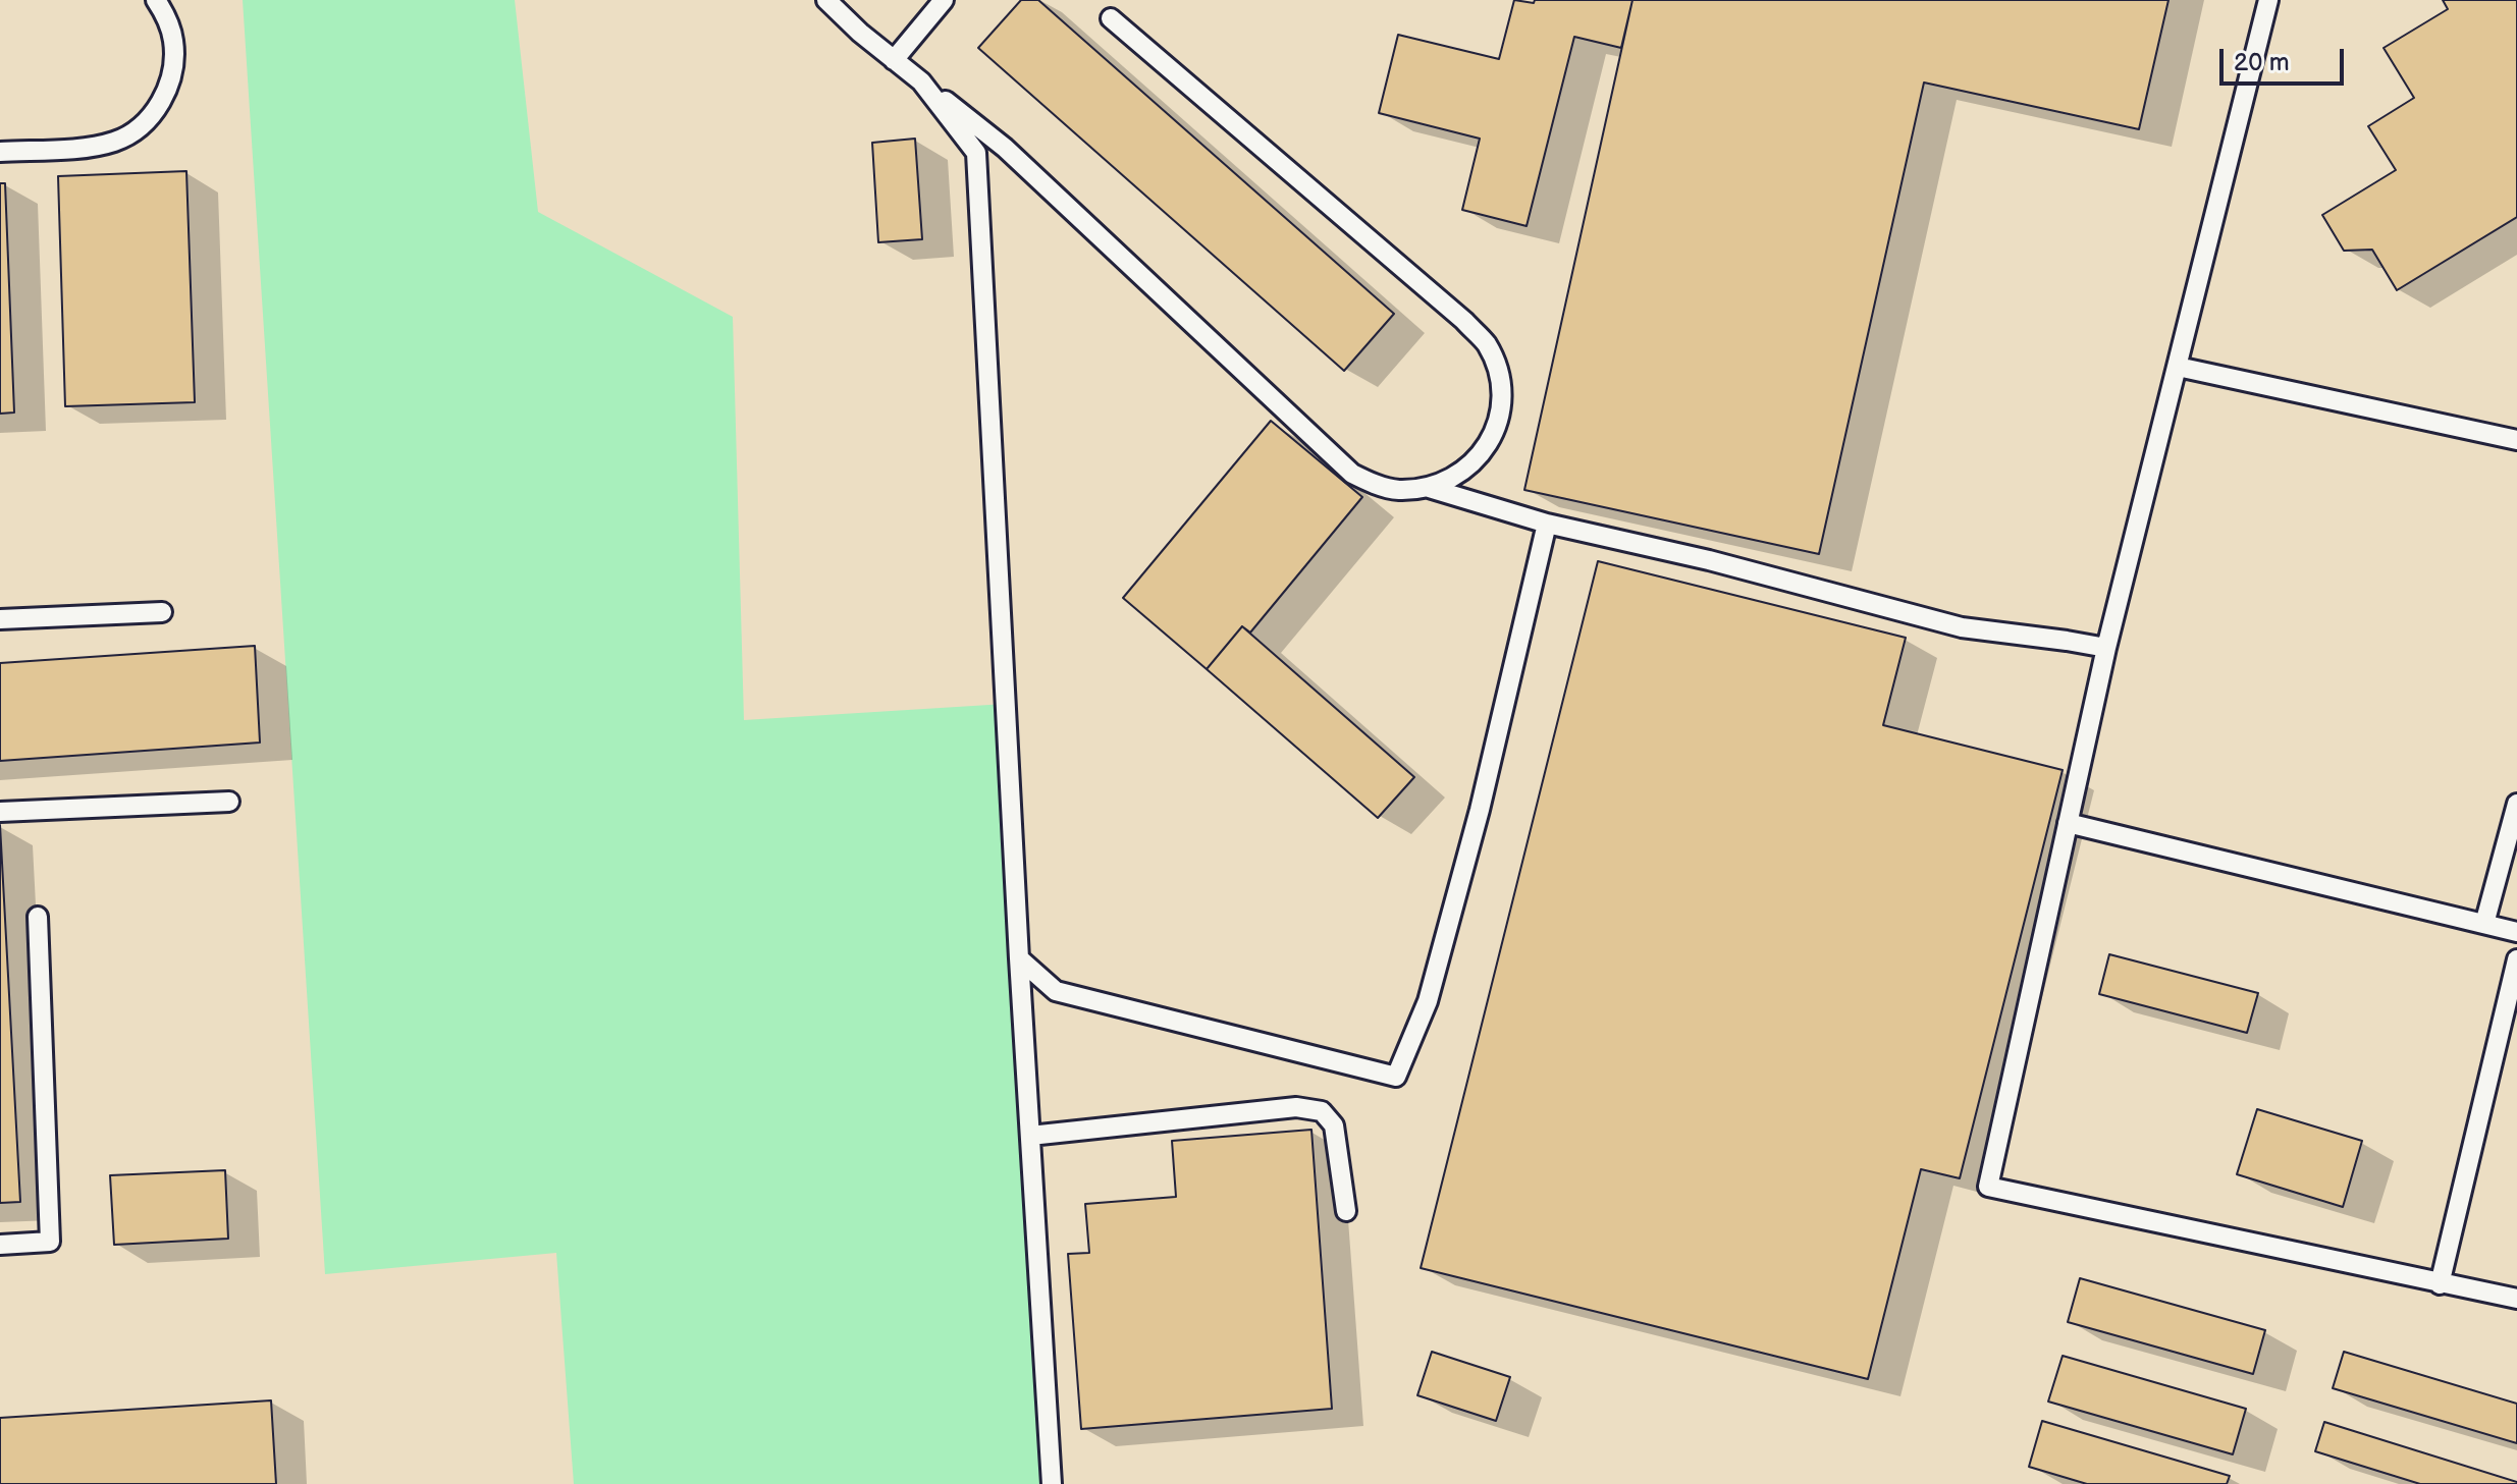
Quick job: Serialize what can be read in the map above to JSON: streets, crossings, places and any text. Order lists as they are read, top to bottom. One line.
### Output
{"scale_bar":"20 m"}
